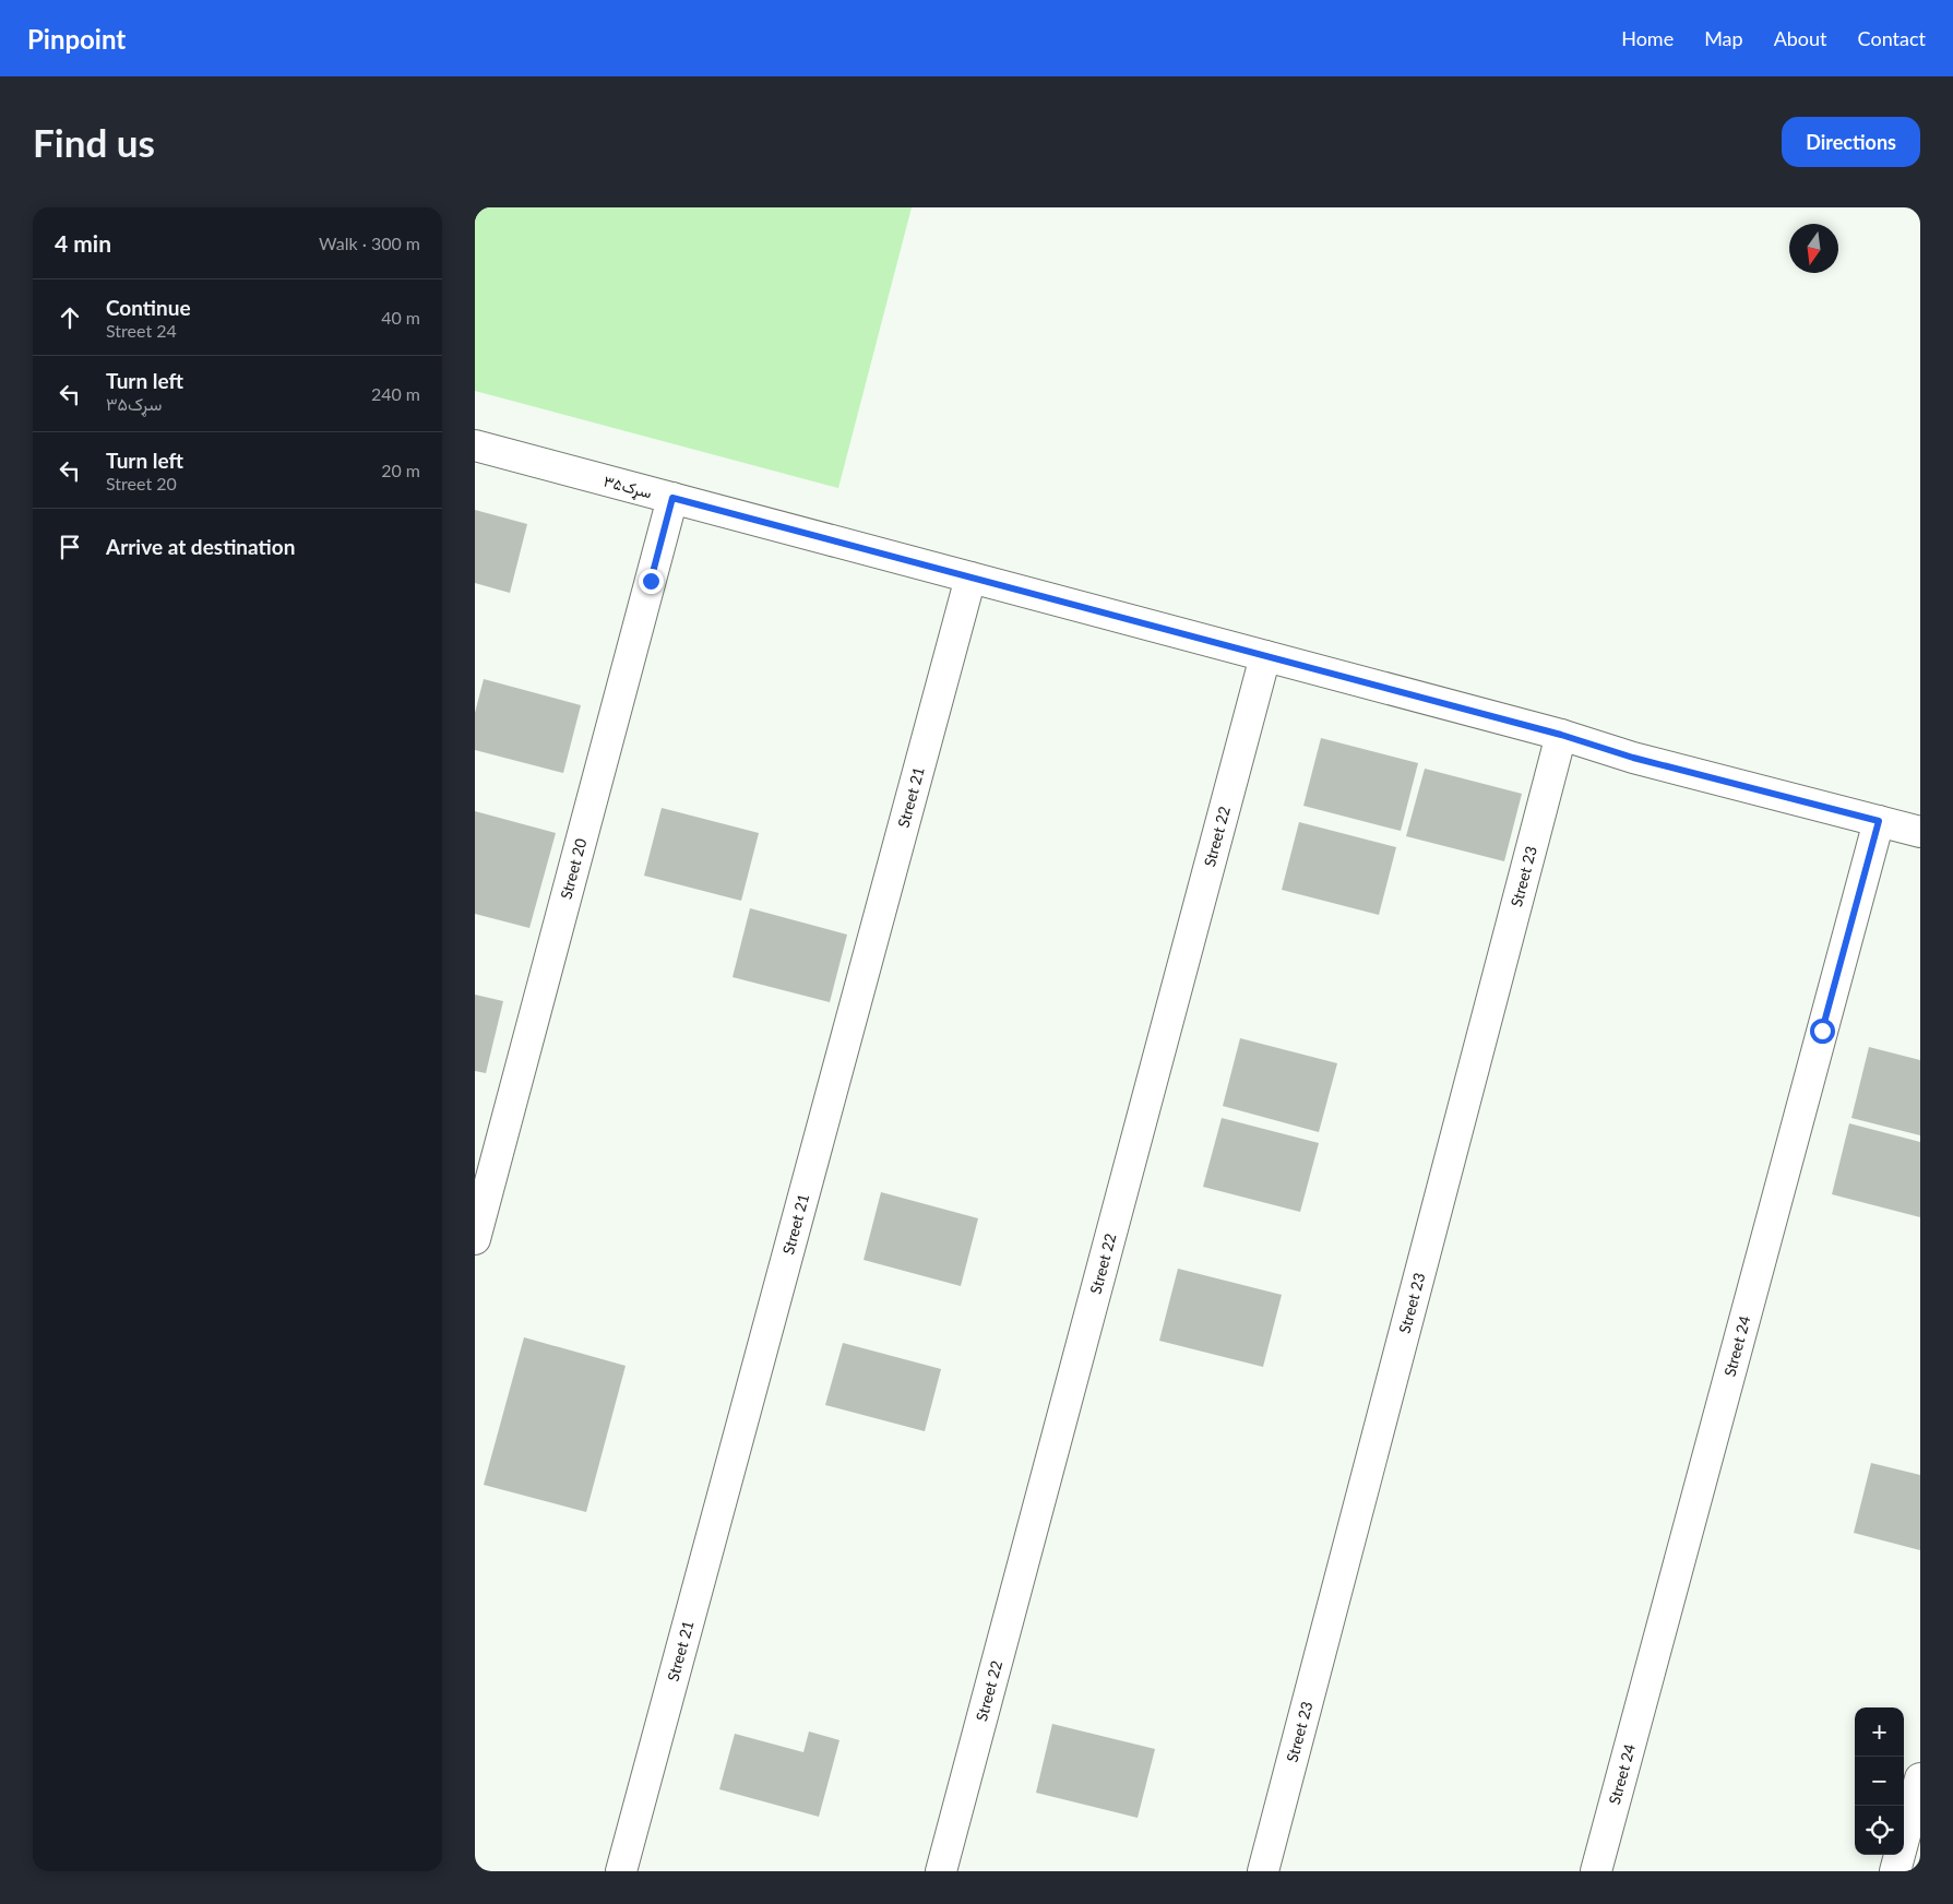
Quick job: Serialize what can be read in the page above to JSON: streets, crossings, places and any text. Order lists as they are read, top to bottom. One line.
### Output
{"streets":{"street":["سړک۳۵","Street 21","Street 22","Street 20","Street 23","Street 24"]},"crossings":[["سړک۳۵","Street 21"],["سړک۳۵","Street 22"],["سړک۳۵","Street 20"],["سړک۳۵","Street 23"],["سړک۳۵","Street 24"]],"north":"bottom","page":{"header":"Pinpoint","nav":["Home","Map","About","Contact"],"buttons":"Directions","title":"Find us","heading":["4 min","Walk · 300 m"],"list":[["Continue","Street 24","40 m"],["Turn left","سړک۳۵","240 m"],["Turn left","Street 20","20 m"],"Arrive at destination"],"map_buttons":["+","−"]}}
